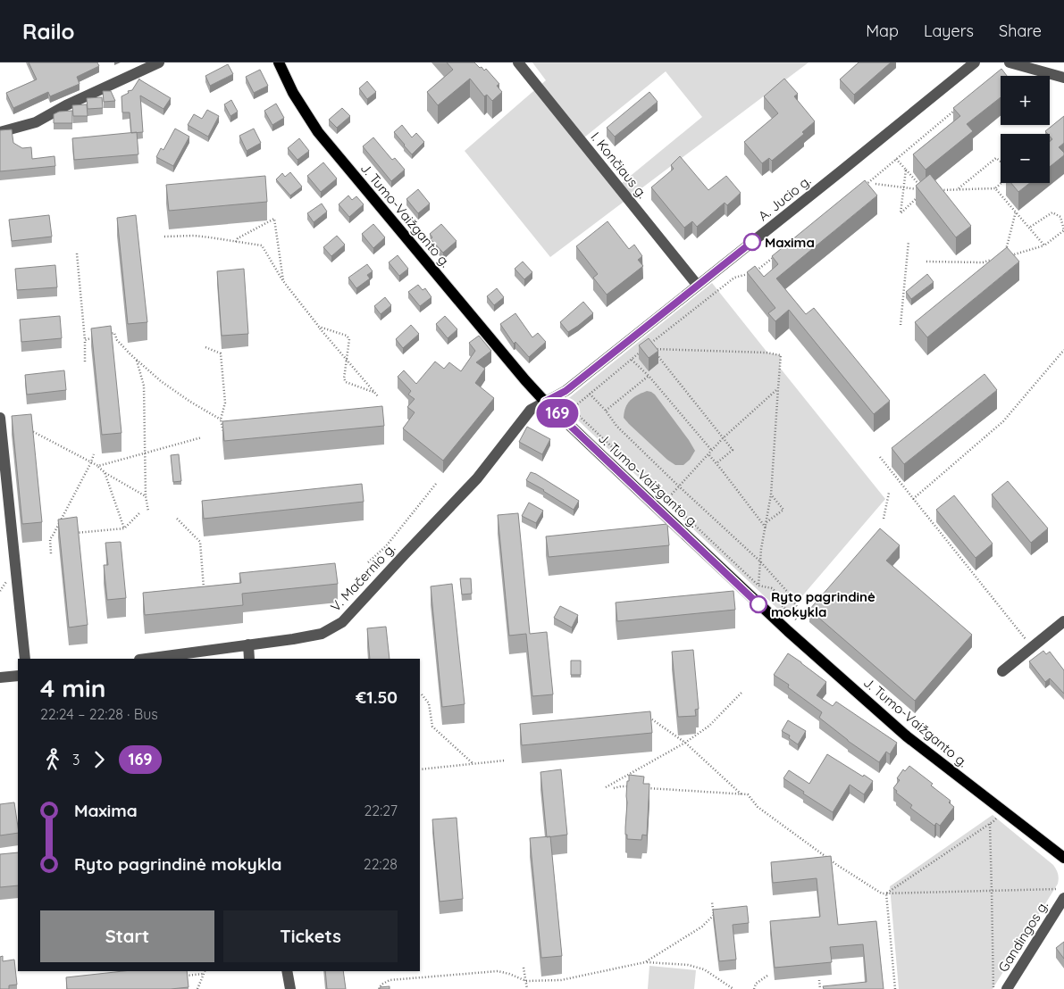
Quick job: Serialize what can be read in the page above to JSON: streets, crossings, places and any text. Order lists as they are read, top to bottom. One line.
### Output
{"streets":{"main road":["J. Tumo-Vaižganto g."],"street":["I. Končiaus g.","A. Jucio g.","V. Mačernio g.","Gandingos g."]},"crossings":[["I. Končiaus g.","A. Jucio g."],["A. Jucio g.","J. Tumo-Vaižganto g."],["A. Jucio g.","V. Mačernio g."],["J. Tumo-Vaižganto g.","V. Mačernio g."]],"places":["Maxima","Ryto pagrindinė mokykla"],"lines":["bus line 169"],"page":{"header":"Railo","nav":["Map","Layers","Share"],"on_map":"169","map_buttons":["+","−"],"heading":["4 min","22:24 – 22:28 · Bus","€1.50"],"legs":["3","169"],"list":[{"name":"Maxima","value":"22:27"},{"name":"Ryto pagrindinė mokykla","value":"22:28"}],"buttons":["Start","Tickets"]}}
